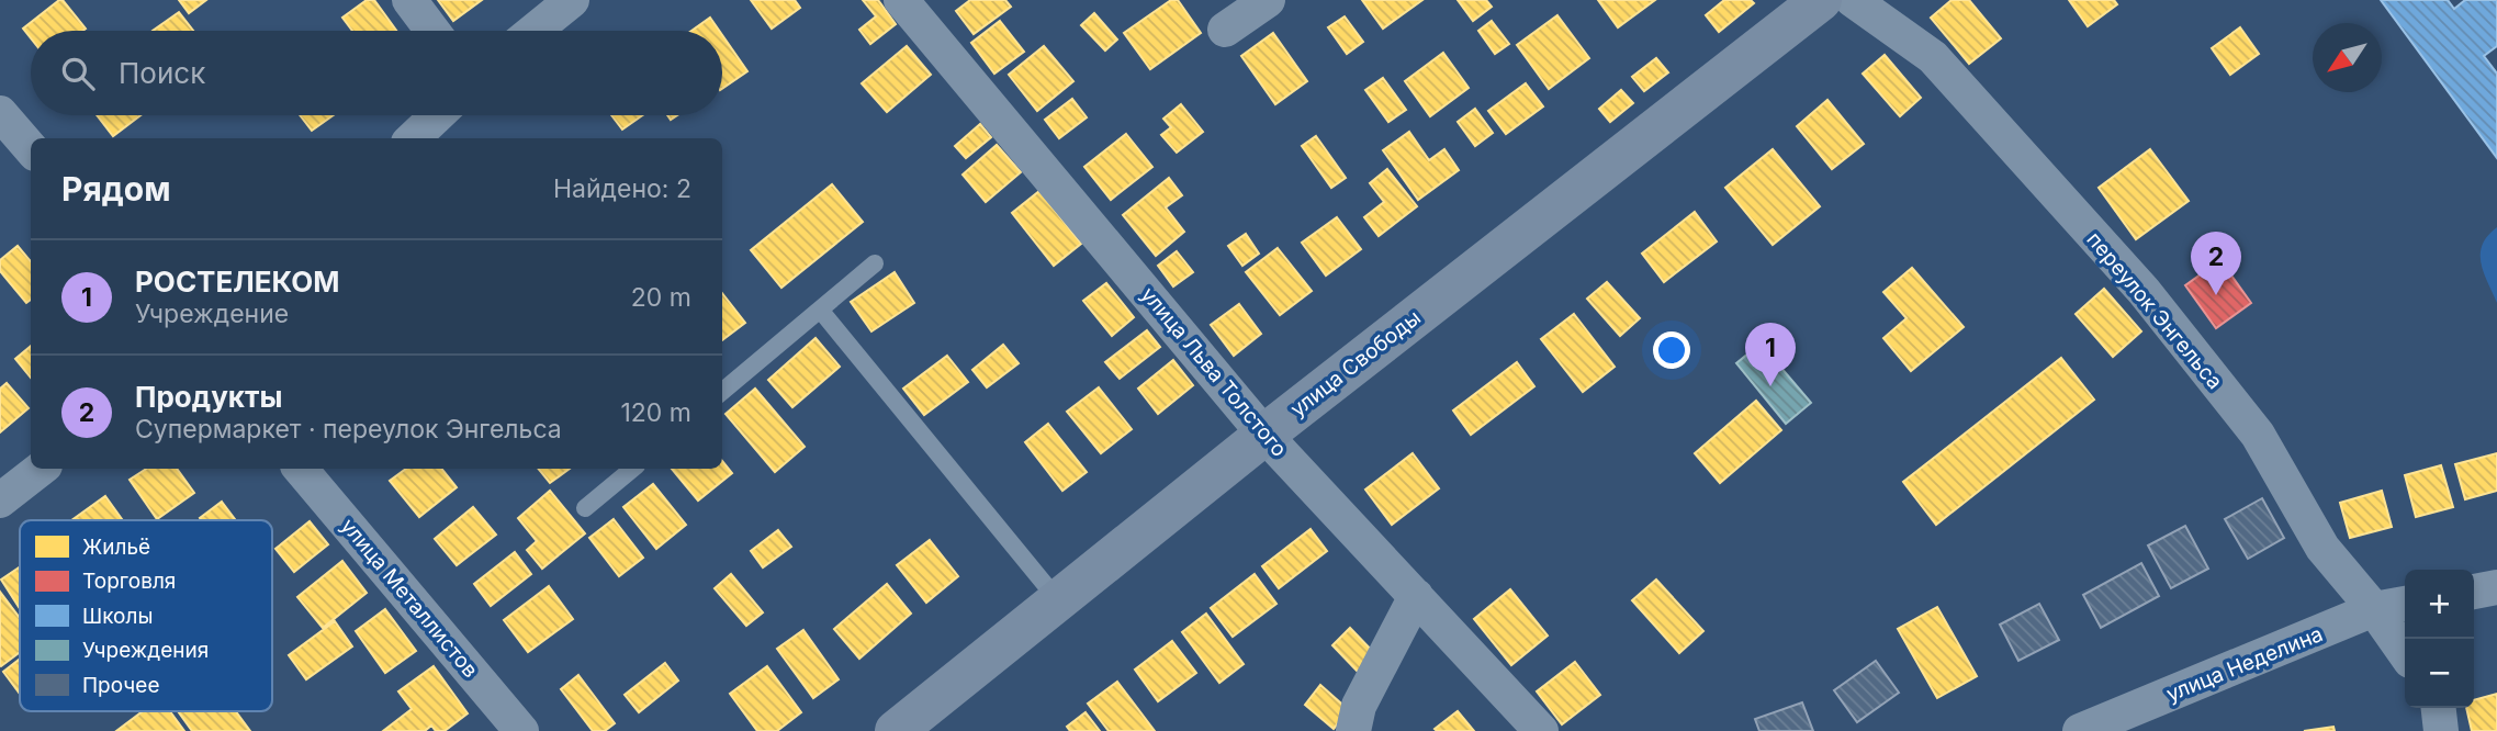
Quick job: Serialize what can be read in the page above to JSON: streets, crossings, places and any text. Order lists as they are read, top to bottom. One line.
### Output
{"streets":{"street":["переулок Энгельса","улица Свободы","улица Льва Толстого","улица Металлистов","улица Неделина"]},"crossings":[["переулок Энгельса","улица Неделина"],["улица Свободы","улица Льва Толстого"]],"legend":["Жильё","Торговля","Школы","Учреждения","Прочее"],"north":"bottom left","page":{"search":"Поиск","heading":["Рядом","Найдено: 2"],"pins":["2","1"],"list":[{"mark":"1","name":"РОСТЕЛЕКОМ","note":"Учреждение","value":"20 m"},{"mark":"2","name":"Продукты","note":"Супермаркет · переулок Энгельса","value":"120 m"}],"map_buttons":["+","−"]}}
